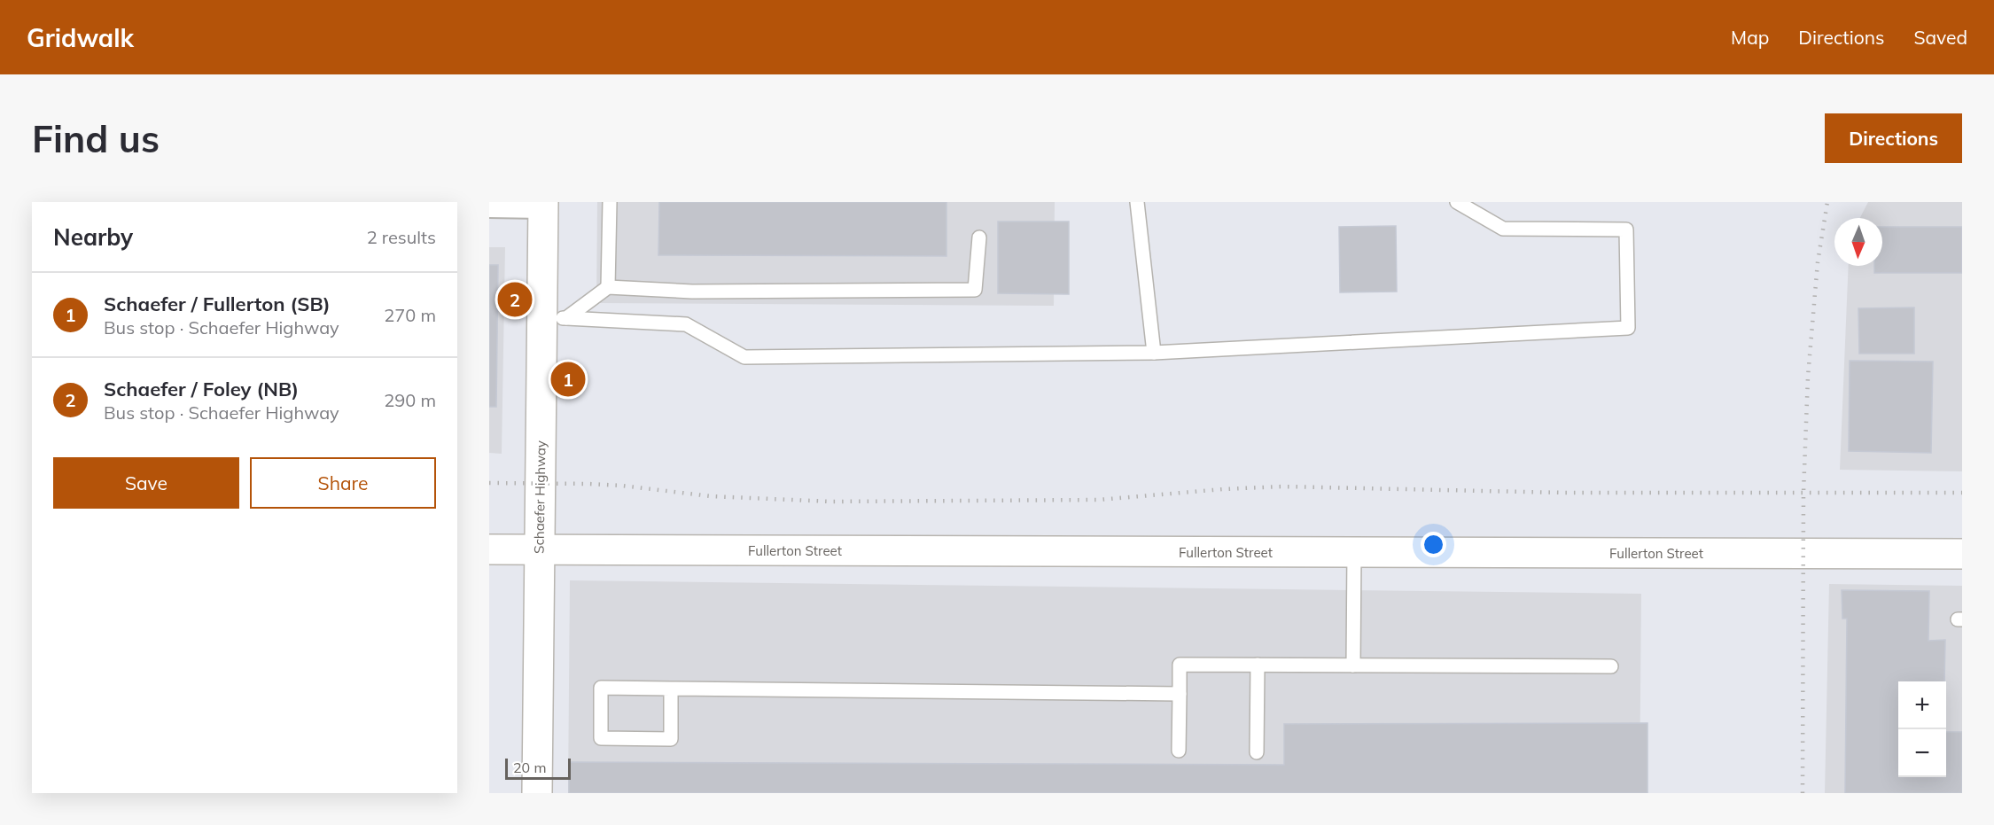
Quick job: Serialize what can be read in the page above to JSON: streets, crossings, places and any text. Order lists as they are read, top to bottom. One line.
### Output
{"streets":{"street":["Schaefer Highway","Fullerton Street"]},"crossings":[["Schaefer Highway","Fullerton Street"]],"scale_bar":"20 m","north":"bottom","page":{"header":"Gridwalk","nav":["Map","Directions","Saved"],"buttons":["Directions",["Save","Share"]],"title":"Find us","heading":["Nearby","2 results"],"list":[{"mark":"1","name":"Schaefer / Fullerton (SB)","note":"Bus stop · Schaefer Highway","value":"270 m"},{"mark":"2","name":"Schaefer / Foley (NB)","note":"Bus stop · Schaefer Highway","value":"290 m"}],"pins":["2","1"],"map_buttons":["+","−"],"scale":"20 m"}}
